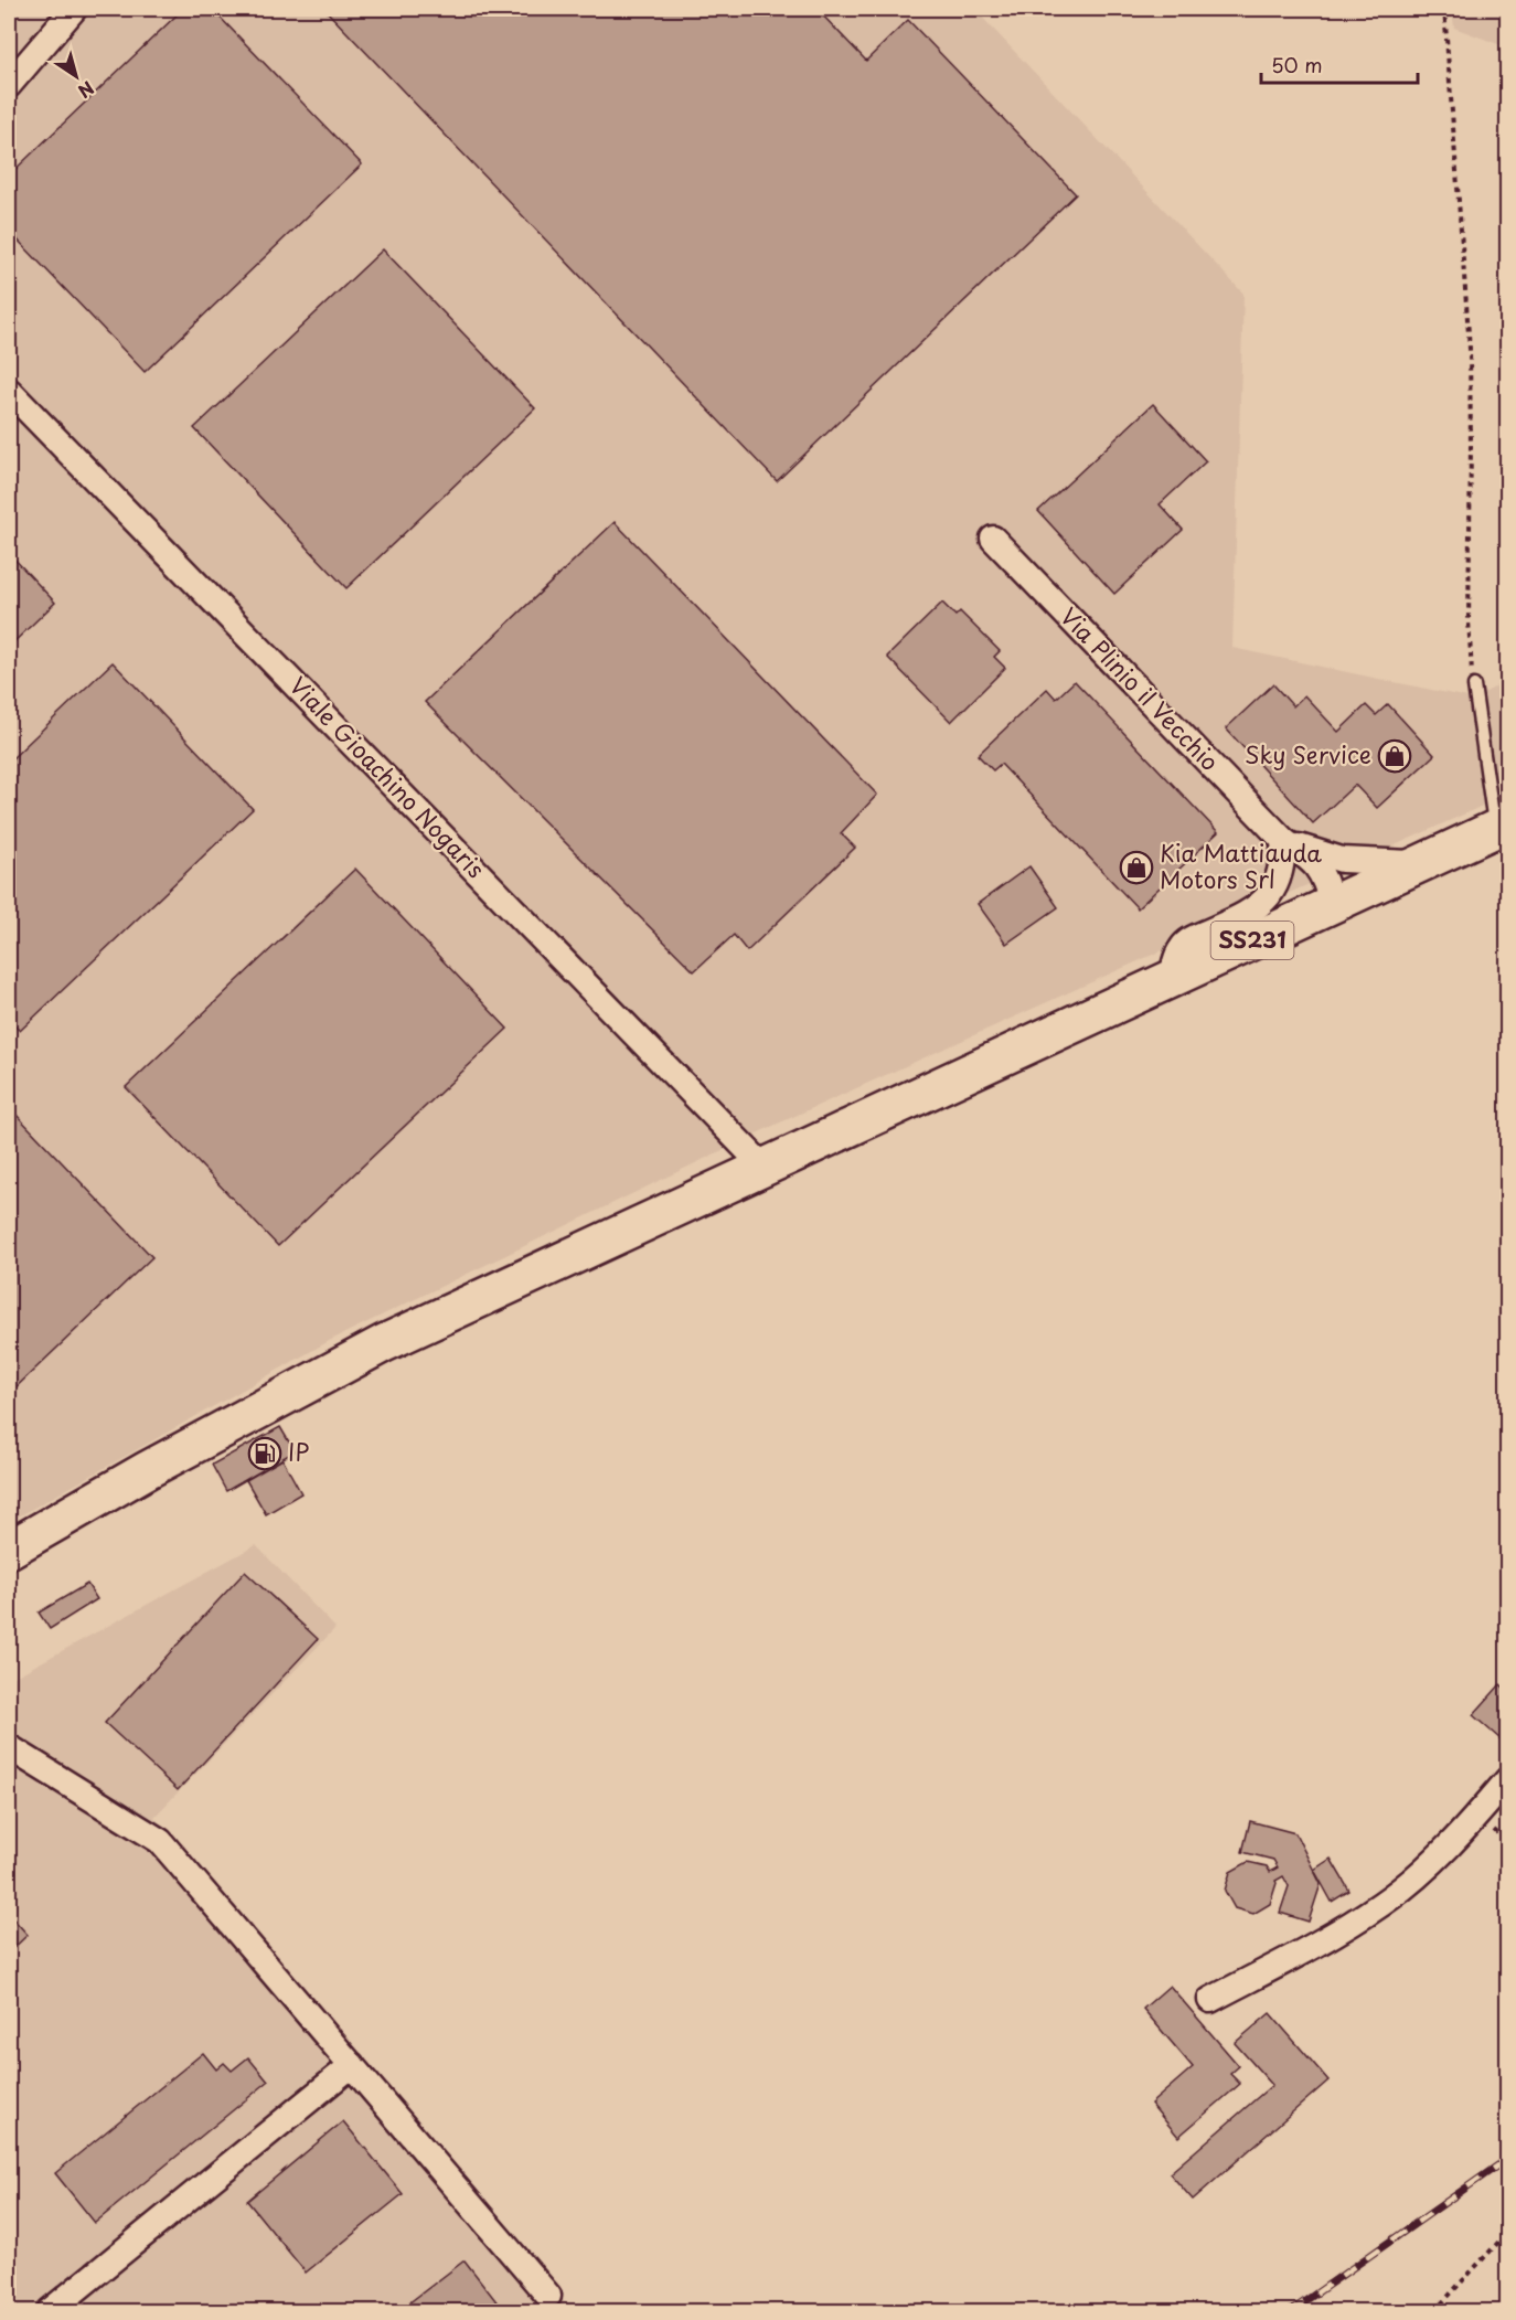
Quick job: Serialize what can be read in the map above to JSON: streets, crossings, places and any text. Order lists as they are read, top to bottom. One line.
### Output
{"streets":{"main road":["SS231"],"street":["Via Plinio il Vecchio","Viale Gioachino Nogaris"]},"crossings":[["Via Plinio il Vecchio","SS231"]],"places":{"shop":["Sky Service","Kia Mattiauda Motors Srl"],"fuel station":["IP"]},"scale_bar":"50 m","north":"bottom right"}
